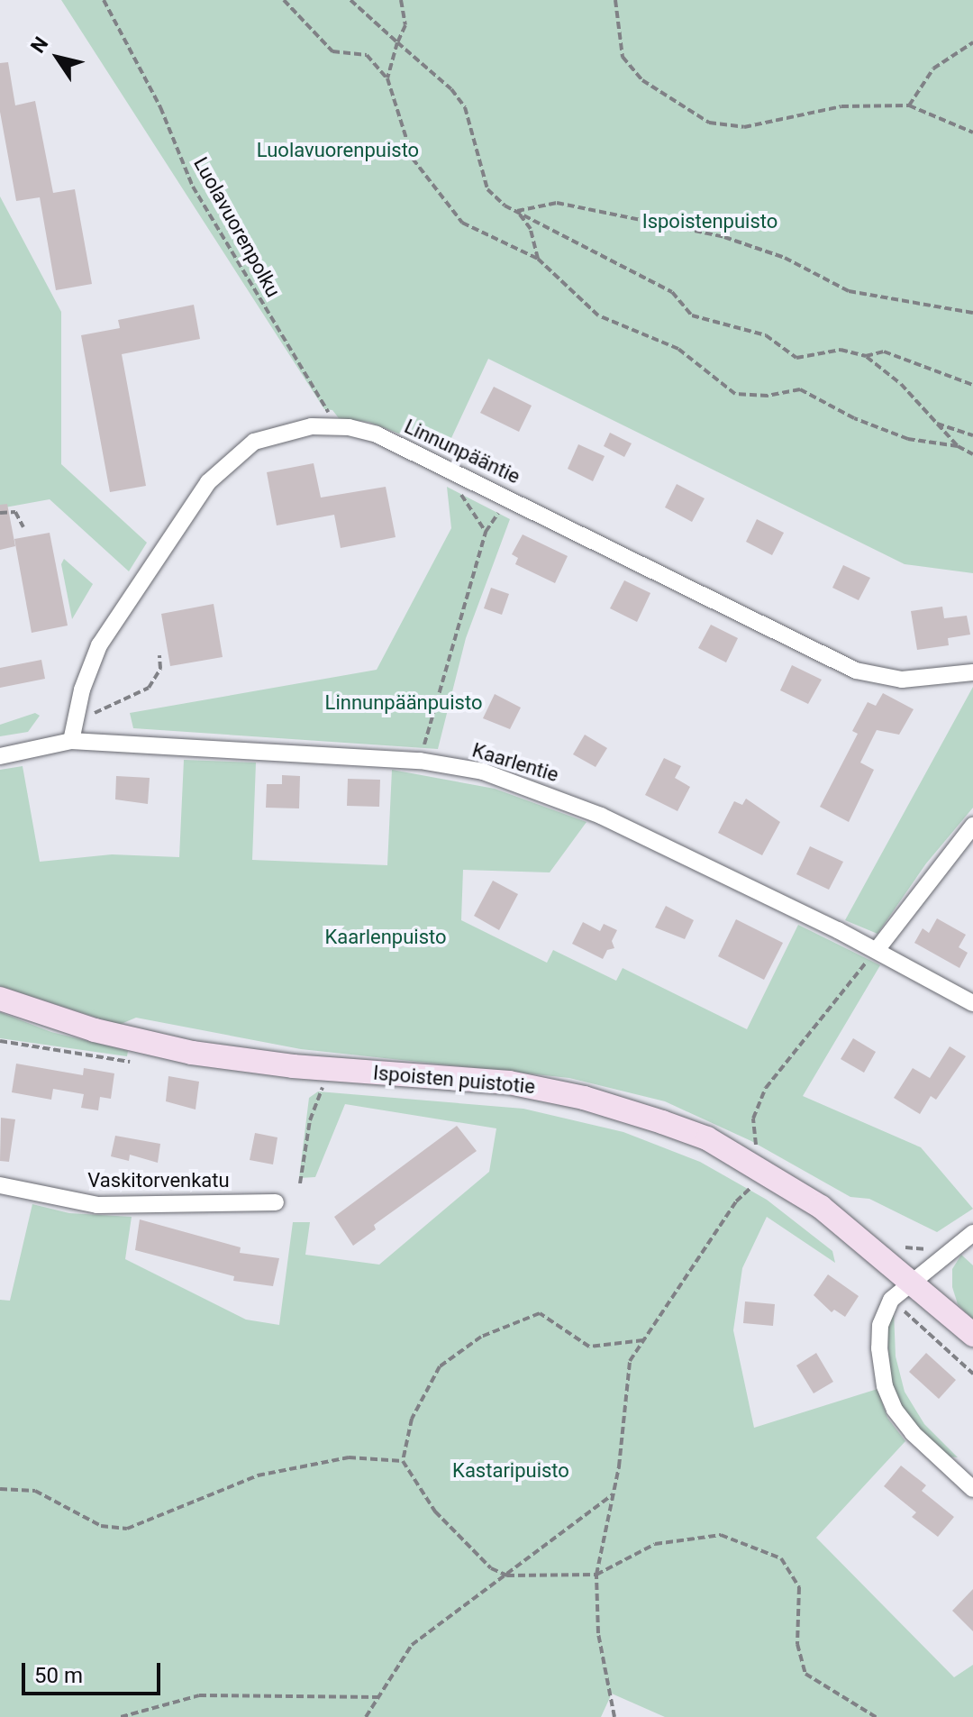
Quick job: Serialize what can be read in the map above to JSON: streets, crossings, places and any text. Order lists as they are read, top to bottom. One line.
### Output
{"streets":{"main road":["Ispoisten puistotie"],"street":["Linnunpääntie","Kaarlentie","Vaskitorvenkatu"],"path":["Luolavuorenpolku"]},"crossings":[["Luolavuorenpolku","Linnunpääntie"],["Linnunpääntie","Kaarlentie"]],"parks":["Luolavuorenpuisto","Ispoistenpuisto","Linnunpäänpuisto","Kaarlenpuisto","Kastaripuisto"],"scale_bar":"50 m","north":"top left"}
